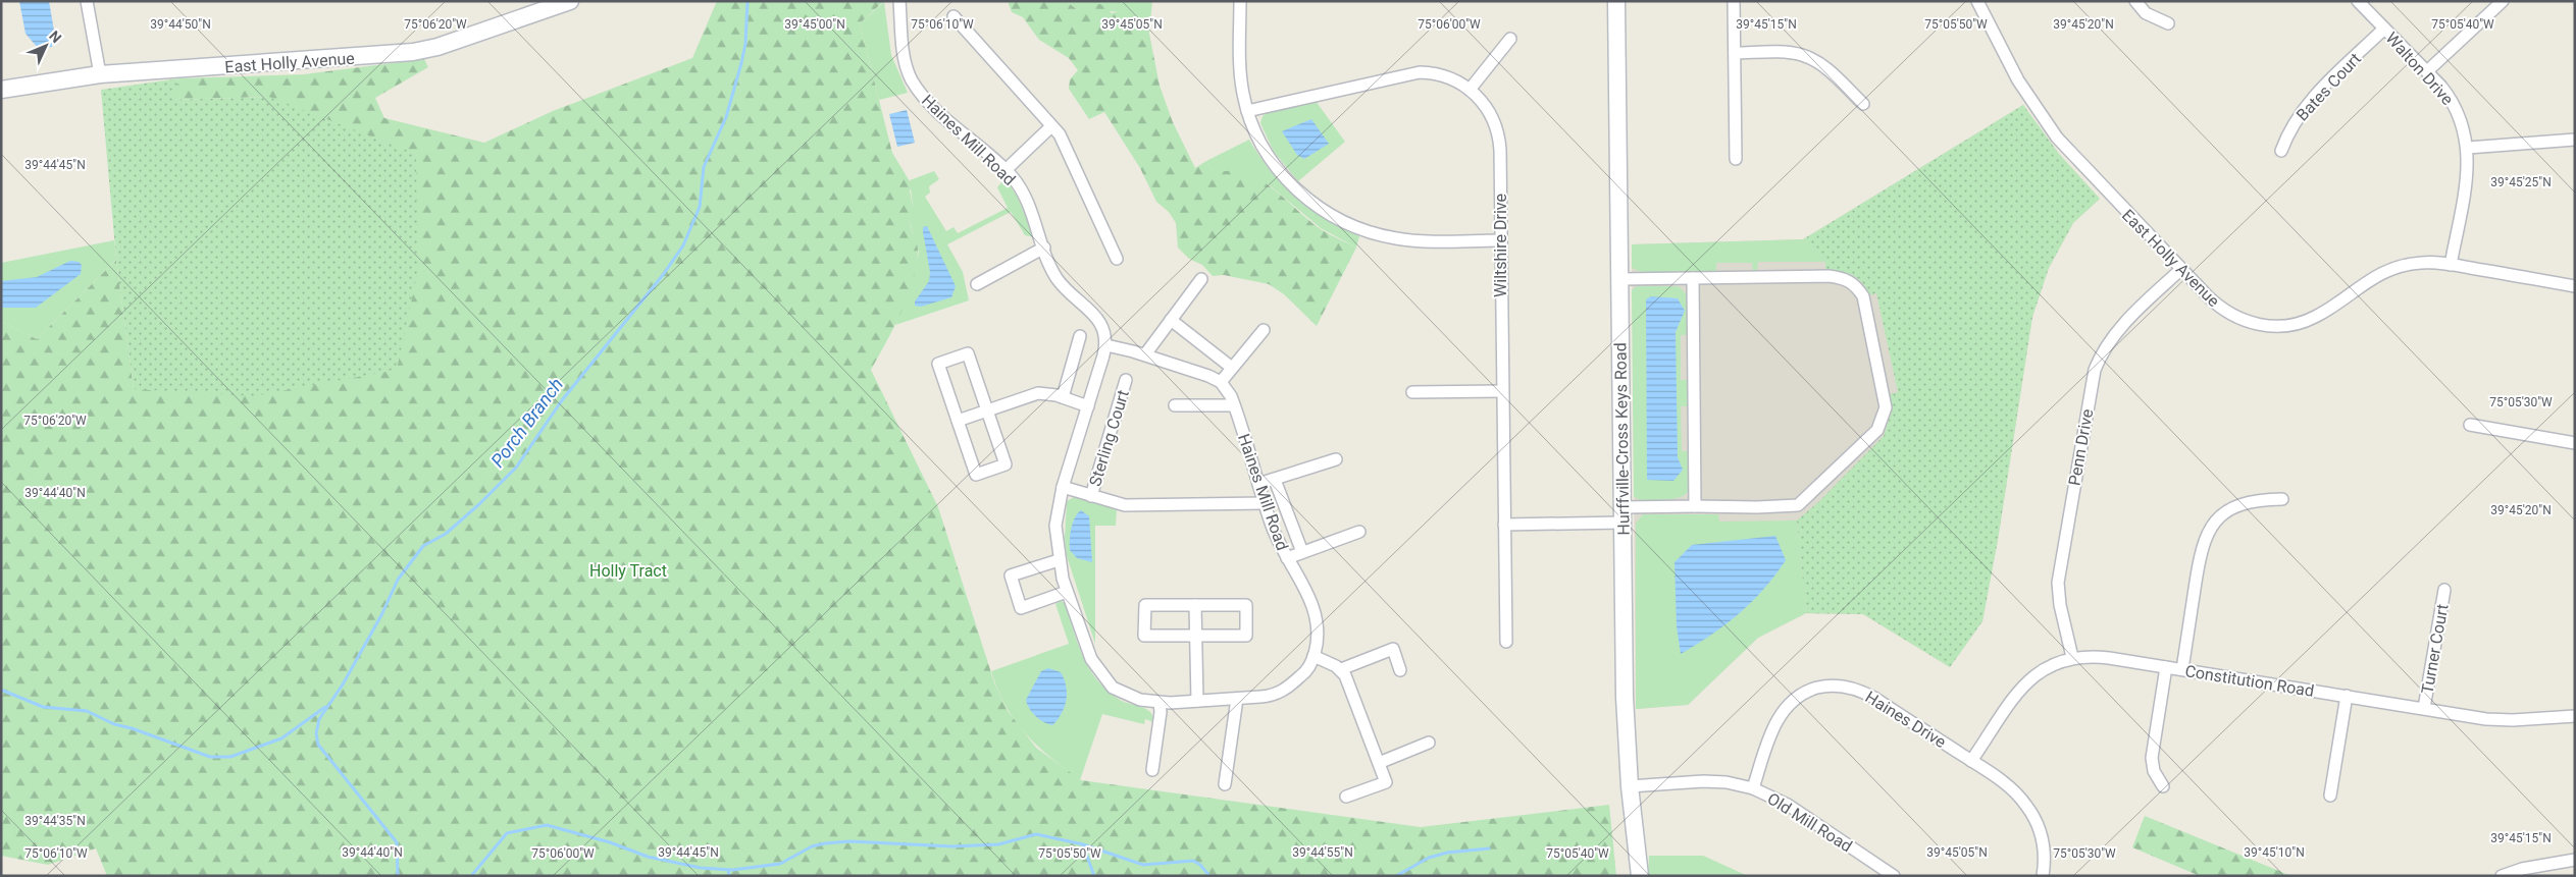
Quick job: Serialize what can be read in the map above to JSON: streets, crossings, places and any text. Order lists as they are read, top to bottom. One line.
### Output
{"streets":{"main road":["East Holly Avenue","Hurffville-Cross Keys Road"],"street":["Walton Drive","Bates Court","Haines Mill Road","Wiltshire Drive","Sterling Court","Penn Drive","Turner Court","Constitution Road","Haines Drive","Old Mill Road"]},"crossings":[["East Holly Avenue","Walton Drive"],["East Holly Avenue","Penn Drive"],["Walton Drive","Bates Court"],["Hurffville-Cross Keys Road","Old Mill Road"],["Penn Drive","Constitution Road"],["Turner Court","Constitution Road"],["Constitution Road","Haines Drive"],["Haines Drive","Old Mill Road"]],"water":["Porch Branch"],"parks":["Holly Tract"],"north":"top right","coordinates":["75°06'20\"W","75°06'10\"W","75°06'00\"W","75°05'50\"W","75°05'40\"W","39°44'50\"N","39°45'00\"N","39°45'05\"N","39°45'15\"N","39°45'20\"N","39°44'45\"N","39°45'25\"N","75°05'30\"W","39°44'40\"N","39°44'35\"N","39°44'55\"N","39°45'10\"N"]}
